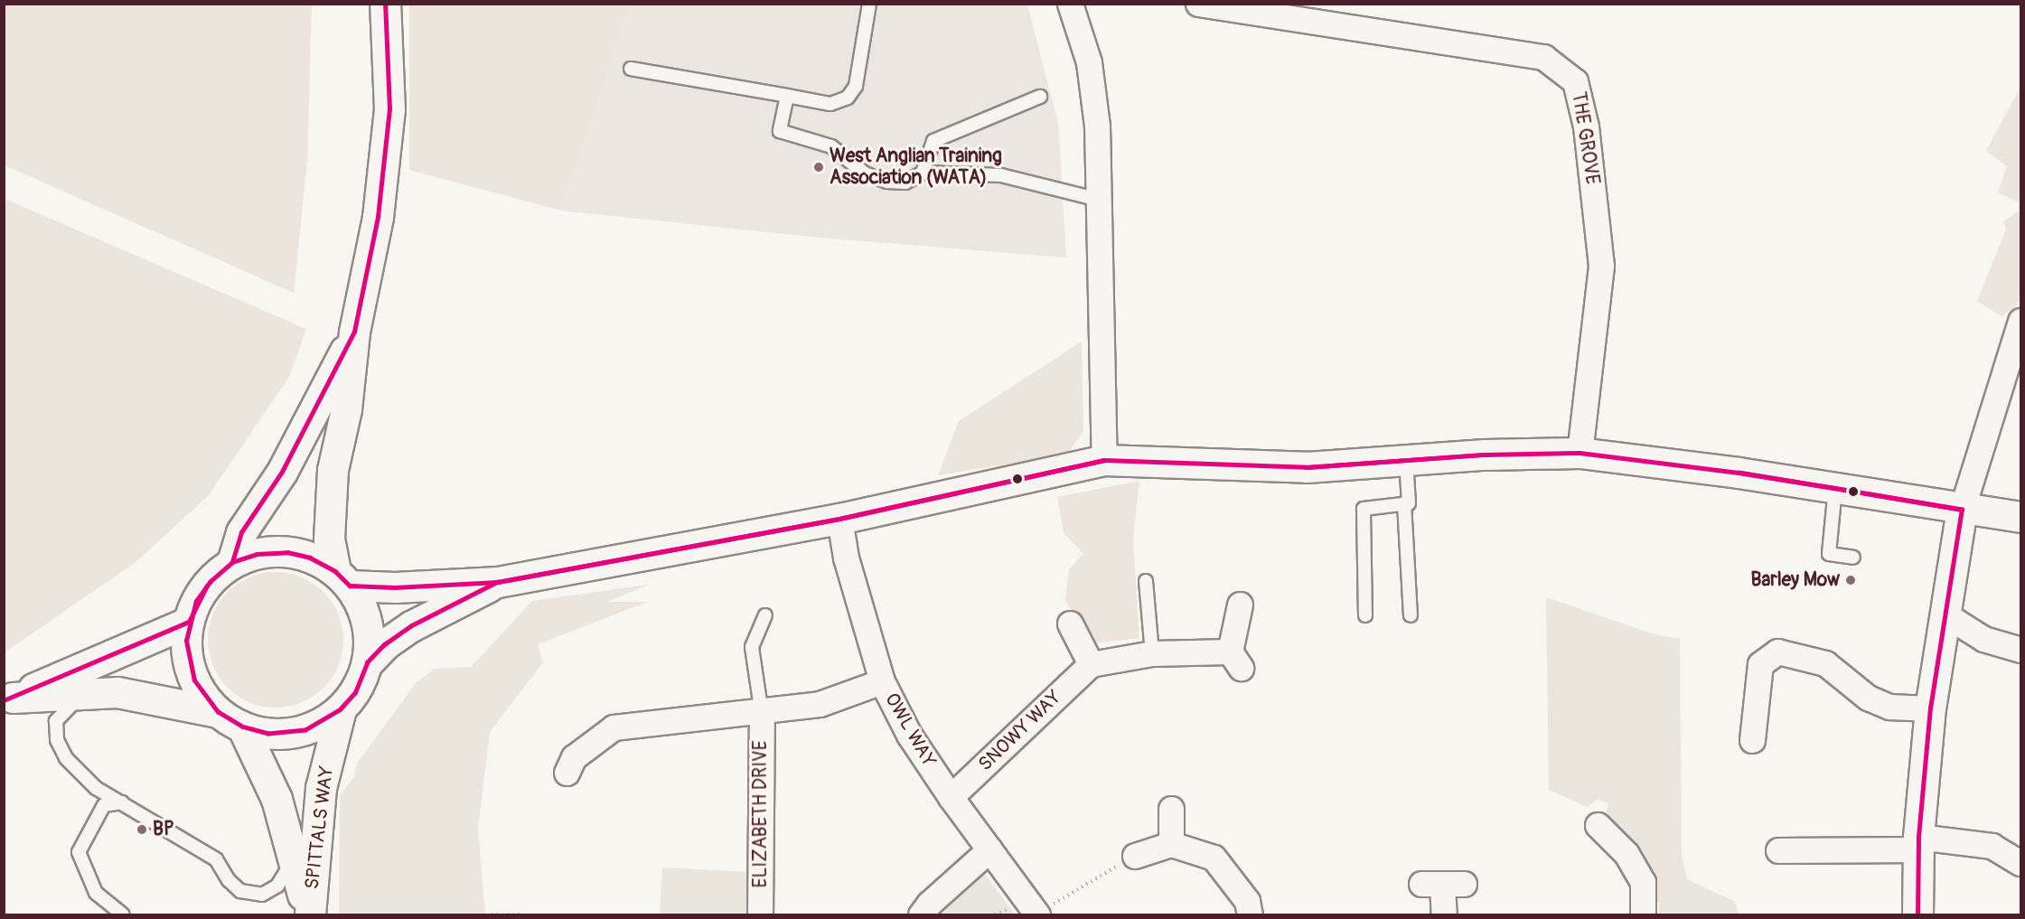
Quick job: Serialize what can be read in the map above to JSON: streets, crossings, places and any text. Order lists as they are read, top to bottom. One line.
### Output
{"streets":{"main road":["SPITTALS WAY"],"street":["THE GROVE","OWL WAY","SNOWY WAY","ELIZABETH DRIVE"]},"crossings":[["OWL WAY","SNOWY WAY"],["OWL WAY","ELIZABETH DRIVE"]],"places":["West Anglian Training Association (WATA)","Barley Mow","BP"]}
